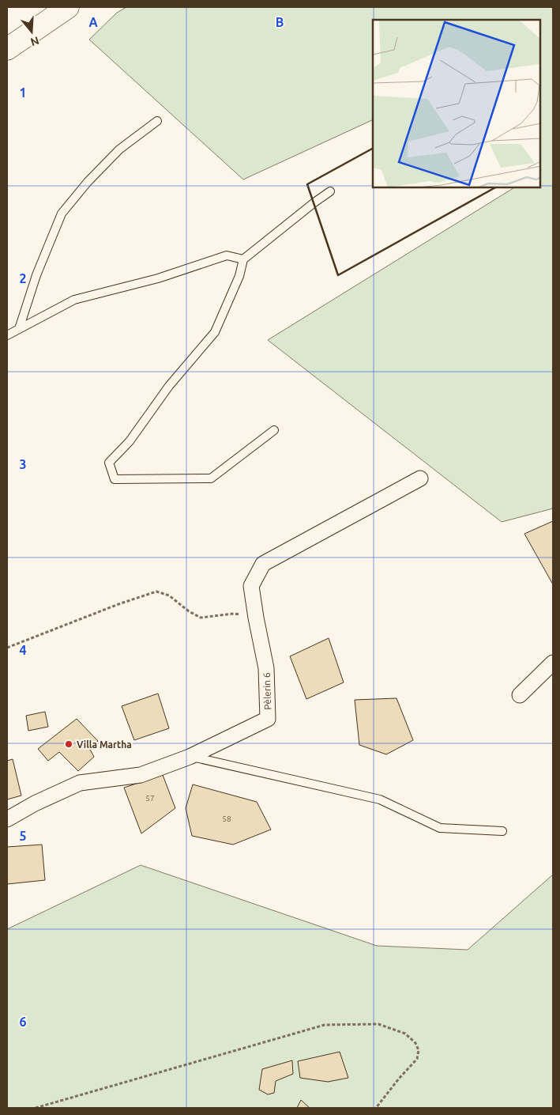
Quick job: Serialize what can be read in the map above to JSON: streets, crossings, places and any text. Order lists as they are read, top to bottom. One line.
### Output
{"streets":{"street":["Pèlerin 6"]},"places":["Villa Martha"],"house_numbers":["57","58"],"north":"bottom","grid":{"columns":["A","B"],"rows":["1","2","3","4","5","6"]}}
